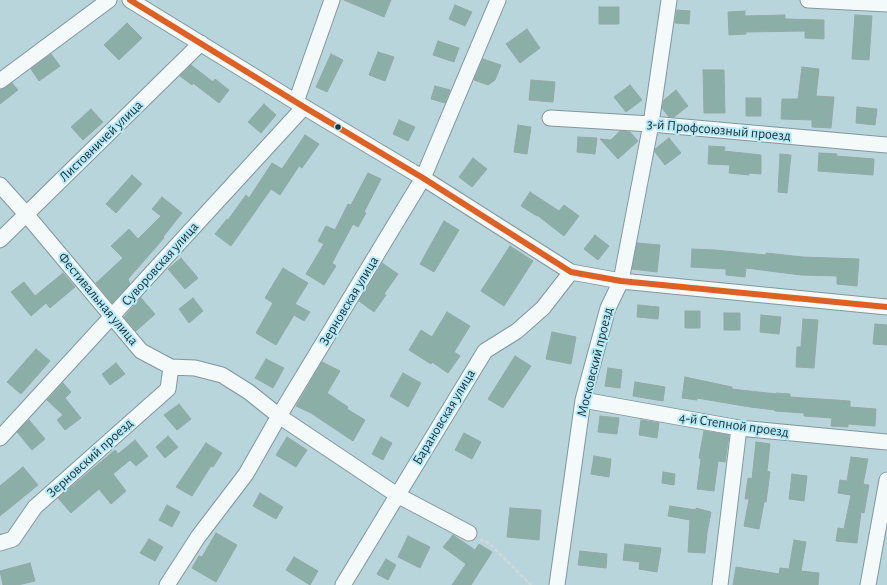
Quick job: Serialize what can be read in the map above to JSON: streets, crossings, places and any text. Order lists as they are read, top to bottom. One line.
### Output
{"streets":{"street":["3-й Профсоюзный проезд","Листовничей улица","Суворовская улица","Фестивальная улица","Зерновская улица","Московский проезд","Барановская улица","4-й Степной проезд","Зерновский проезд"]},"crossings":[["3-й Профсоюзный проезд","Московский проезд"],["Листовничей улица","Фестивальная улица"],["Суворовская улица","Фестивальная улица"],["Фестивальная улица","Зерновская улица"],["Фестивальная улица","Барановская улица"],["Фестивальная улица","Зерновский проезд"],["Московский проезд","4-й Степной проезд"]]}
